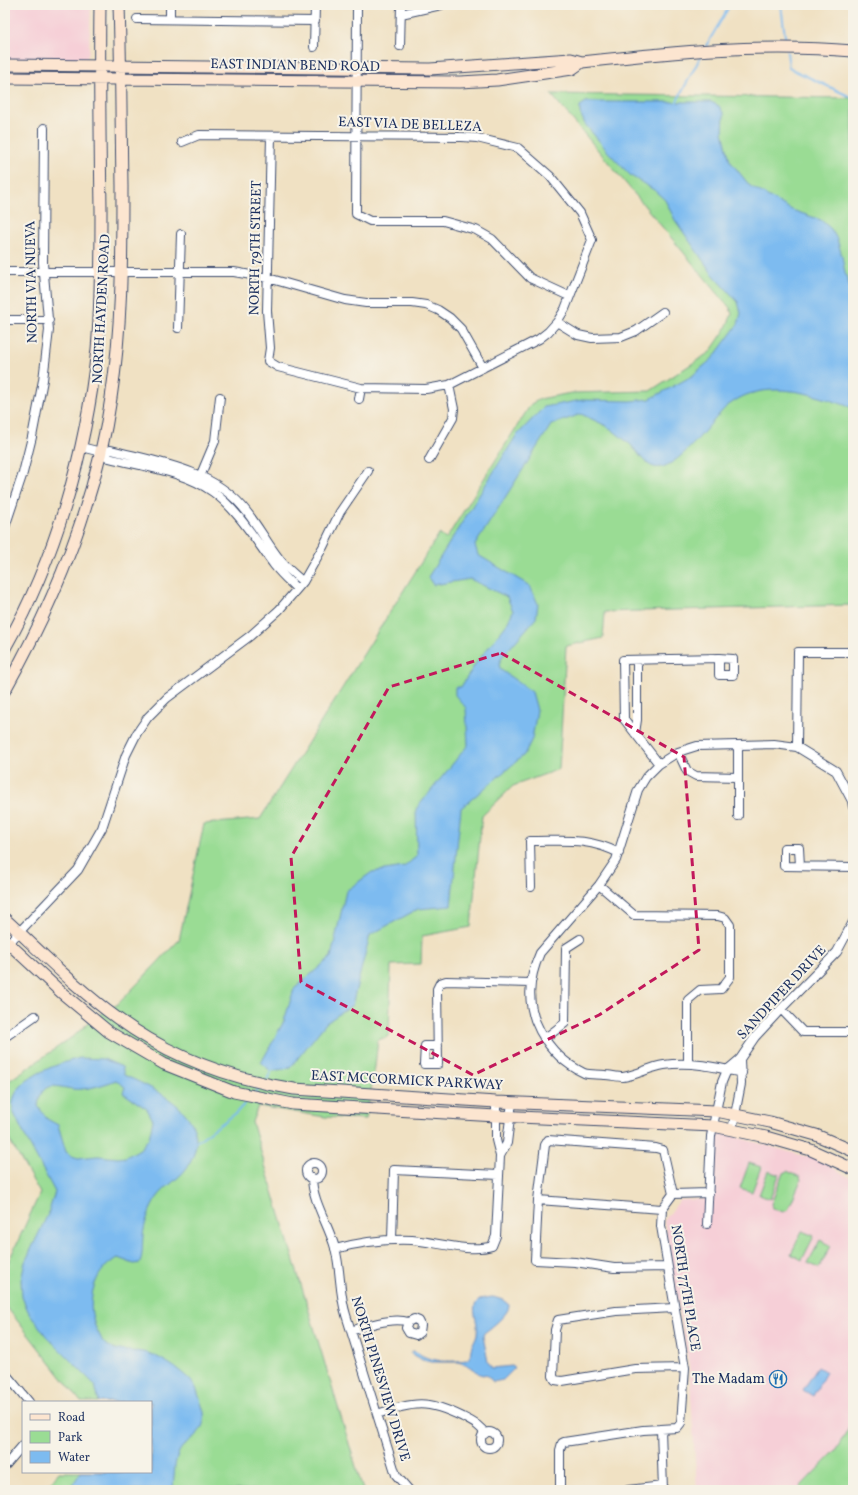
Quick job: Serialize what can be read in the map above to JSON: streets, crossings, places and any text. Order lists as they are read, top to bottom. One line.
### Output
{"streets":{"main road":["EAST INDIAN BEND ROAD","NORTH HAYDEN ROAD","EAST MCCORMICK PARKWAY"],"street":["EAST VIA DE BELLEZA","NORTH 79TH STREET","NORTH VIA NUEVA","SANDPIPER DRIVE","NORTH 77TH PLACE","NORTH PINESVIEW DRIVE"]},"crossings":[["EAST INDIAN BEND ROAD","NORTH HAYDEN ROAD"],["EAST VIA DE BELLEZA","NORTH 79TH STREET"],["SANDPIPER DRIVE","EAST MCCORMICK PARKWAY"]],"places":{"restaurant":["The Madam"]},"legend":["Road","Park","Water"]}
